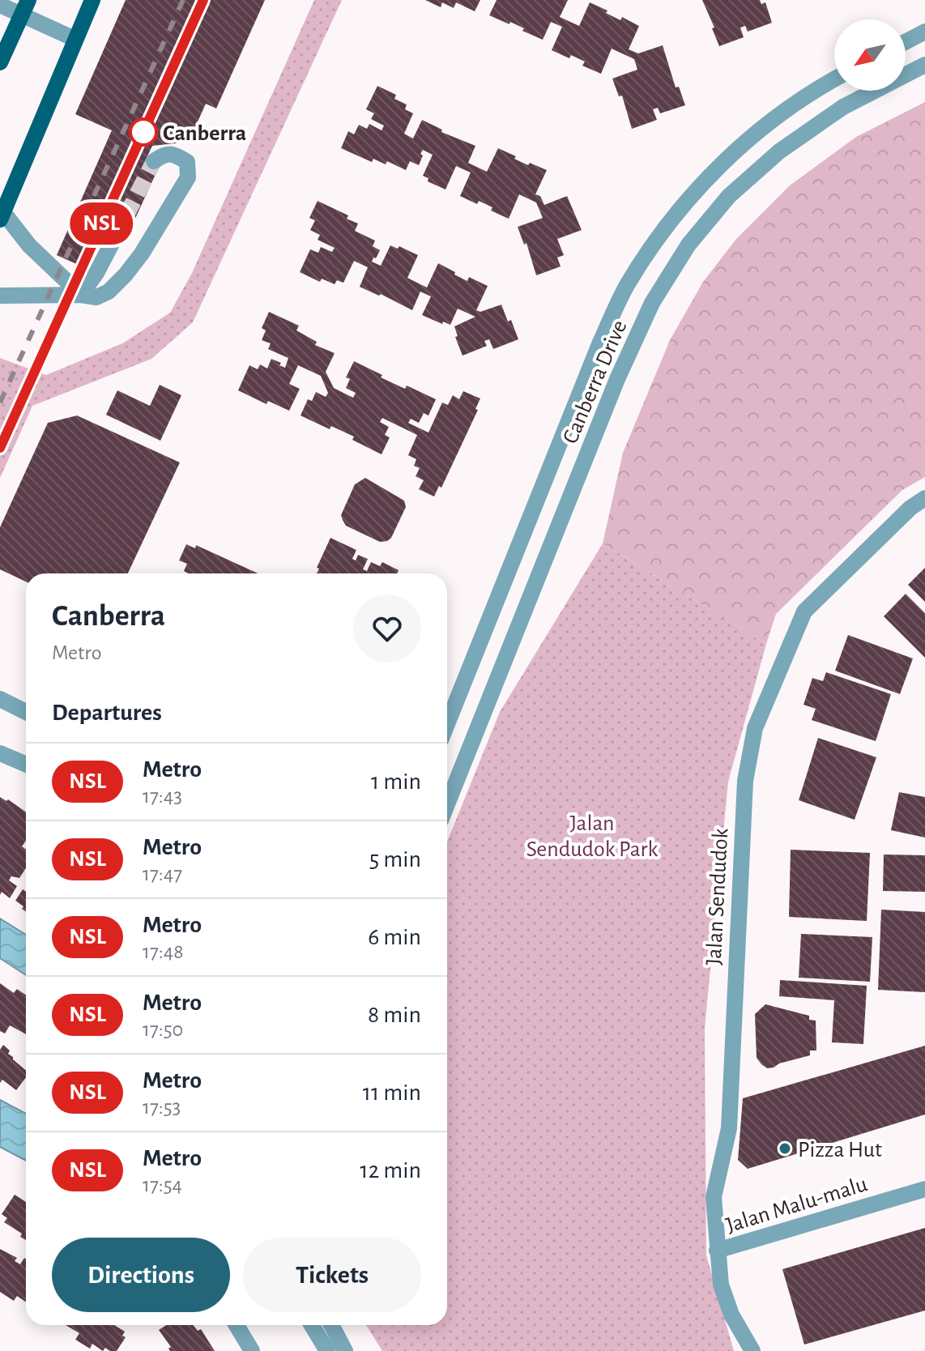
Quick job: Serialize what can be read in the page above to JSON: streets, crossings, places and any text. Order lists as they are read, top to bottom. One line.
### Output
{"streets":{"street":["Canberra Drive","Jalan Sendudok","Jalan Malu-malu"]},"crossings":[["Jalan Sendudok","Jalan Malu-malu"]],"parks":["Jalan Sendudok Park"],"places":["Canberra","Pizza Hut"],"lines":["metro line NSL"],"north":"bottom left","page":{"on_map":"NSL","heading":[["Canberra","Metro"],"Departures"],"list":[{"mark":"NSL","name":"Metro","note":"17:43","value":"1 min"},{"mark":"NSL","name":"Metro","note":"17:47","value":"5 min"},{"mark":"NSL","name":"Metro","note":"17:48","value":"6 min"},{"mark":"NSL","name":"Metro","note":"17:50","value":"8 min"},{"mark":"NSL","name":"Metro","note":"17:53","value":"11 min"},{"mark":"NSL","name":"Metro","note":"17:54","value":"12 min"}],"buttons":["Directions","Tickets"]}}
